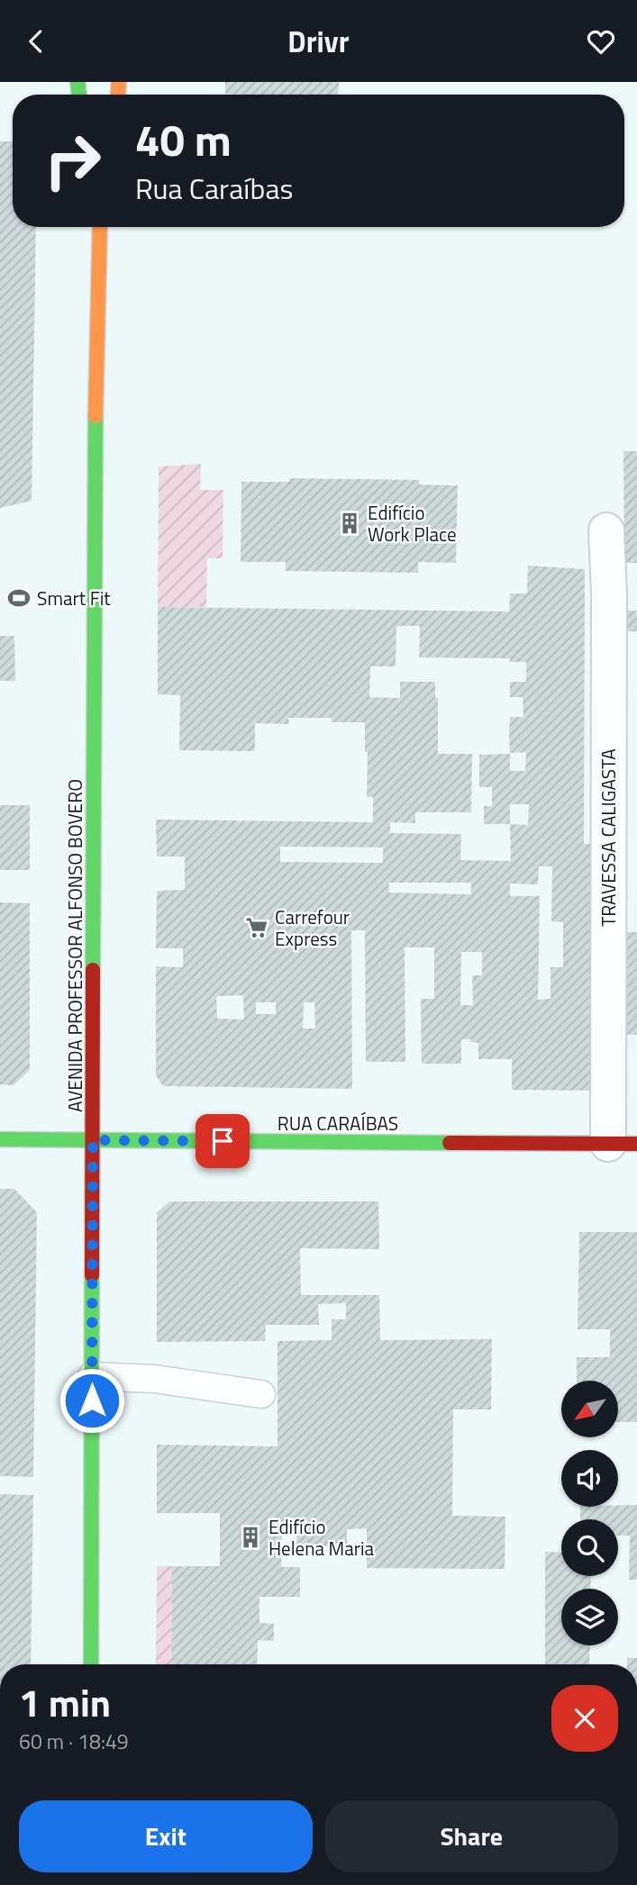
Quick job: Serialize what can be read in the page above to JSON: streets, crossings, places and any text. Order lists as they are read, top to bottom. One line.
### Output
{"streets":{"main road":["AVENIDA PROFESSOR ALFONSO BOVERO","RUA CARAÍBAS"],"street":["TRAVESSA CALIGASTA"]},"crossings":[["TRAVESSA CALIGASTA","RUA CARAÍBAS"],["AVENIDA PROFESSOR ALFONSO BOVERO","RUA CARAÍBAS"]],"places":{"building":["Edifício Work Place","Edifício Helena Maria"],"sports":["Smart Fit"],"supermarket":["Carrefour Express"]},"north":"bottom left","page":{"header":"Drivr","turn":["40 m","Rua Caraíbas"],"heading":["1 min","60 m · 18:49"],"buttons":["Exit","Share"]}}
